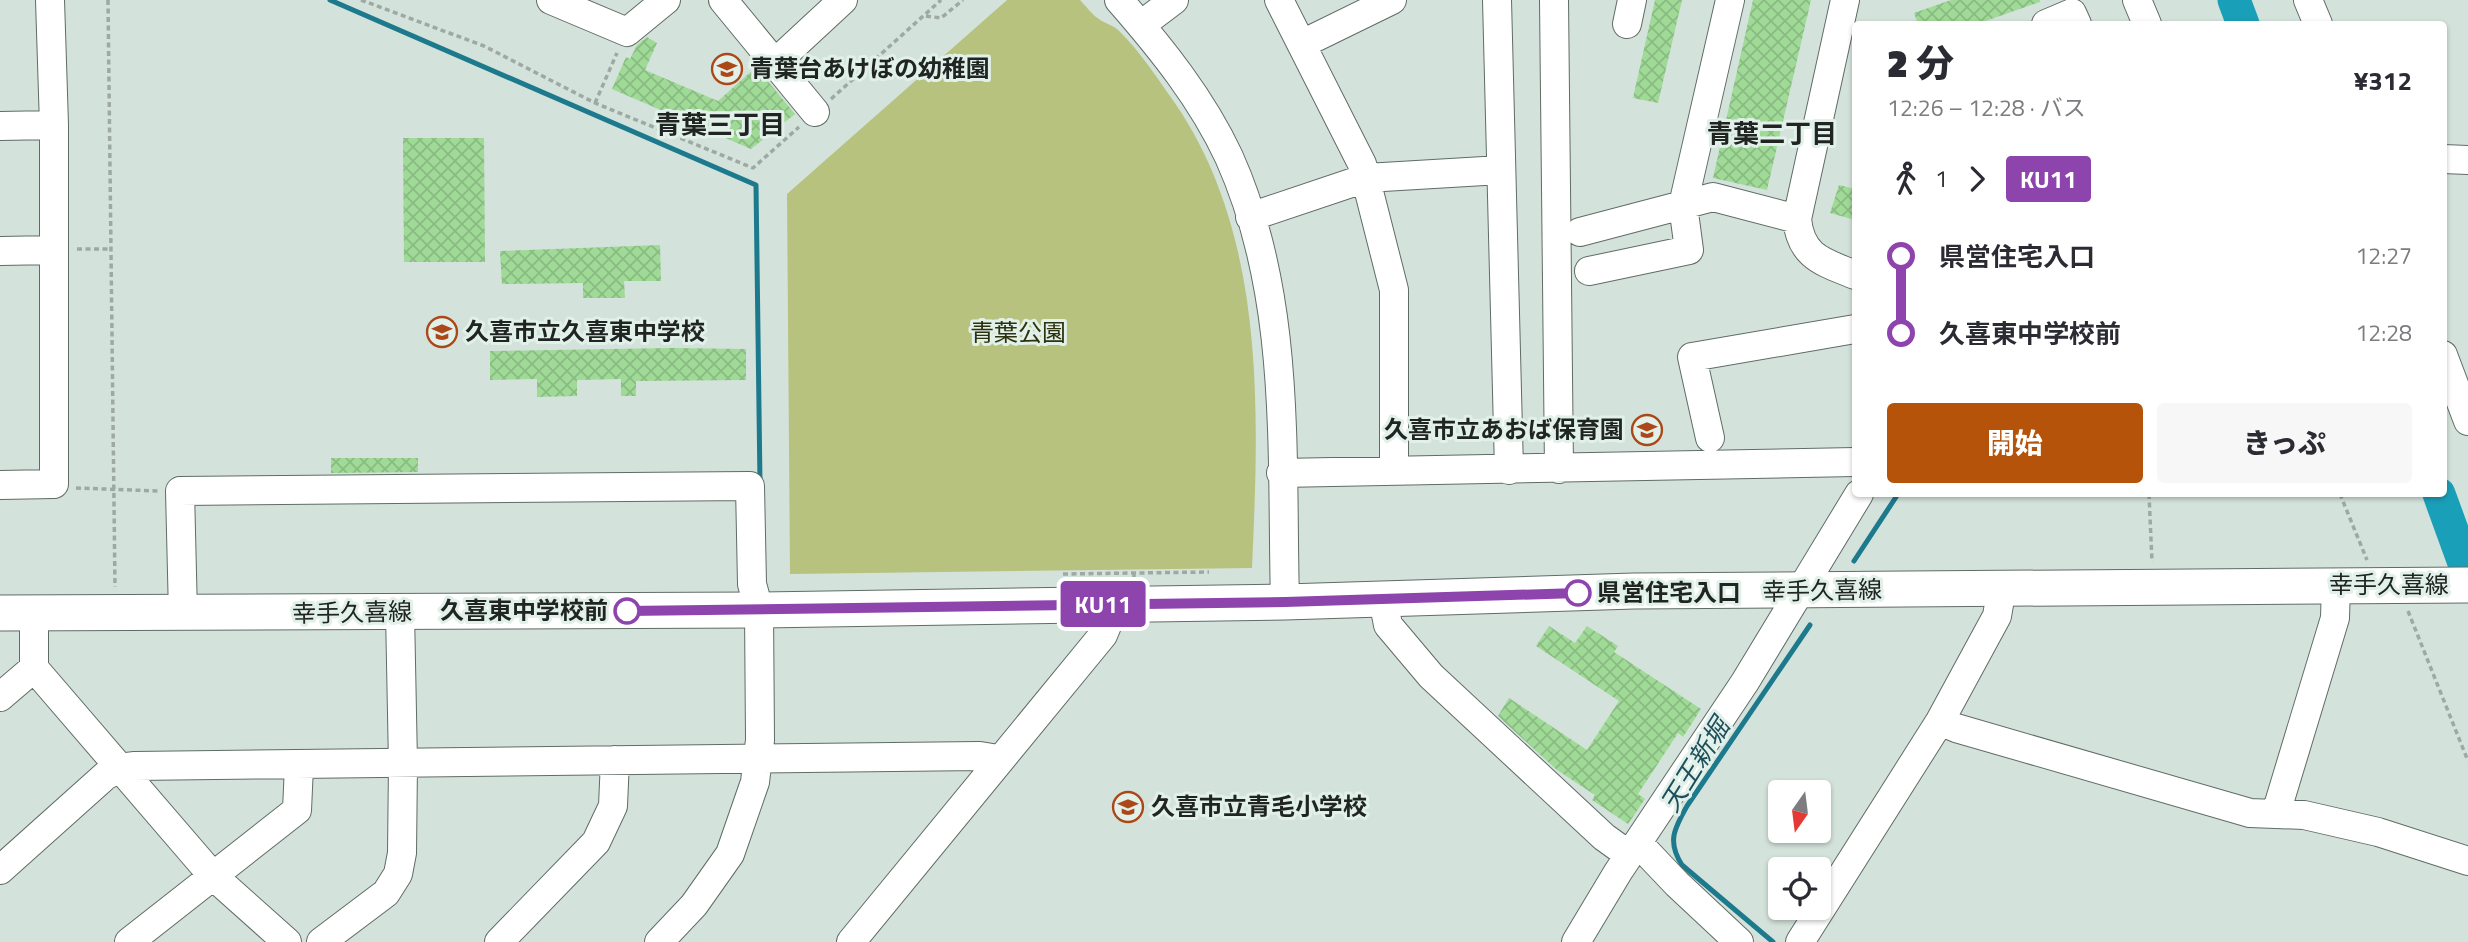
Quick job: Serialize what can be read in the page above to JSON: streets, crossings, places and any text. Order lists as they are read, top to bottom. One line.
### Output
{"streets":{"main road":["幸手久喜線"]},"districts":["青葉三丁目","青葉二丁目"],"water":["天王新堀"],"parks":["青葉公園"],"places":{"school or university":["青葉台あけぼの幼稚園","久喜市立久喜東中学校","久喜市立あおば保育園","久喜市立青毛小学校"],"other":["県営住宅入口","久喜東中学校前"]},"lines":["bus line KU11"],"north":"bottom","page":{"on_map":"KU11","heading":["2 分","12:26 – 12:28 · バス","¥312"],"legs":["1","KU11"],"list":[{"name":"県営住宅入口","value":"12:27"},{"name":"久喜東中学校前","value":"12:28"}],"buttons":["開始","きっぷ"]}}
